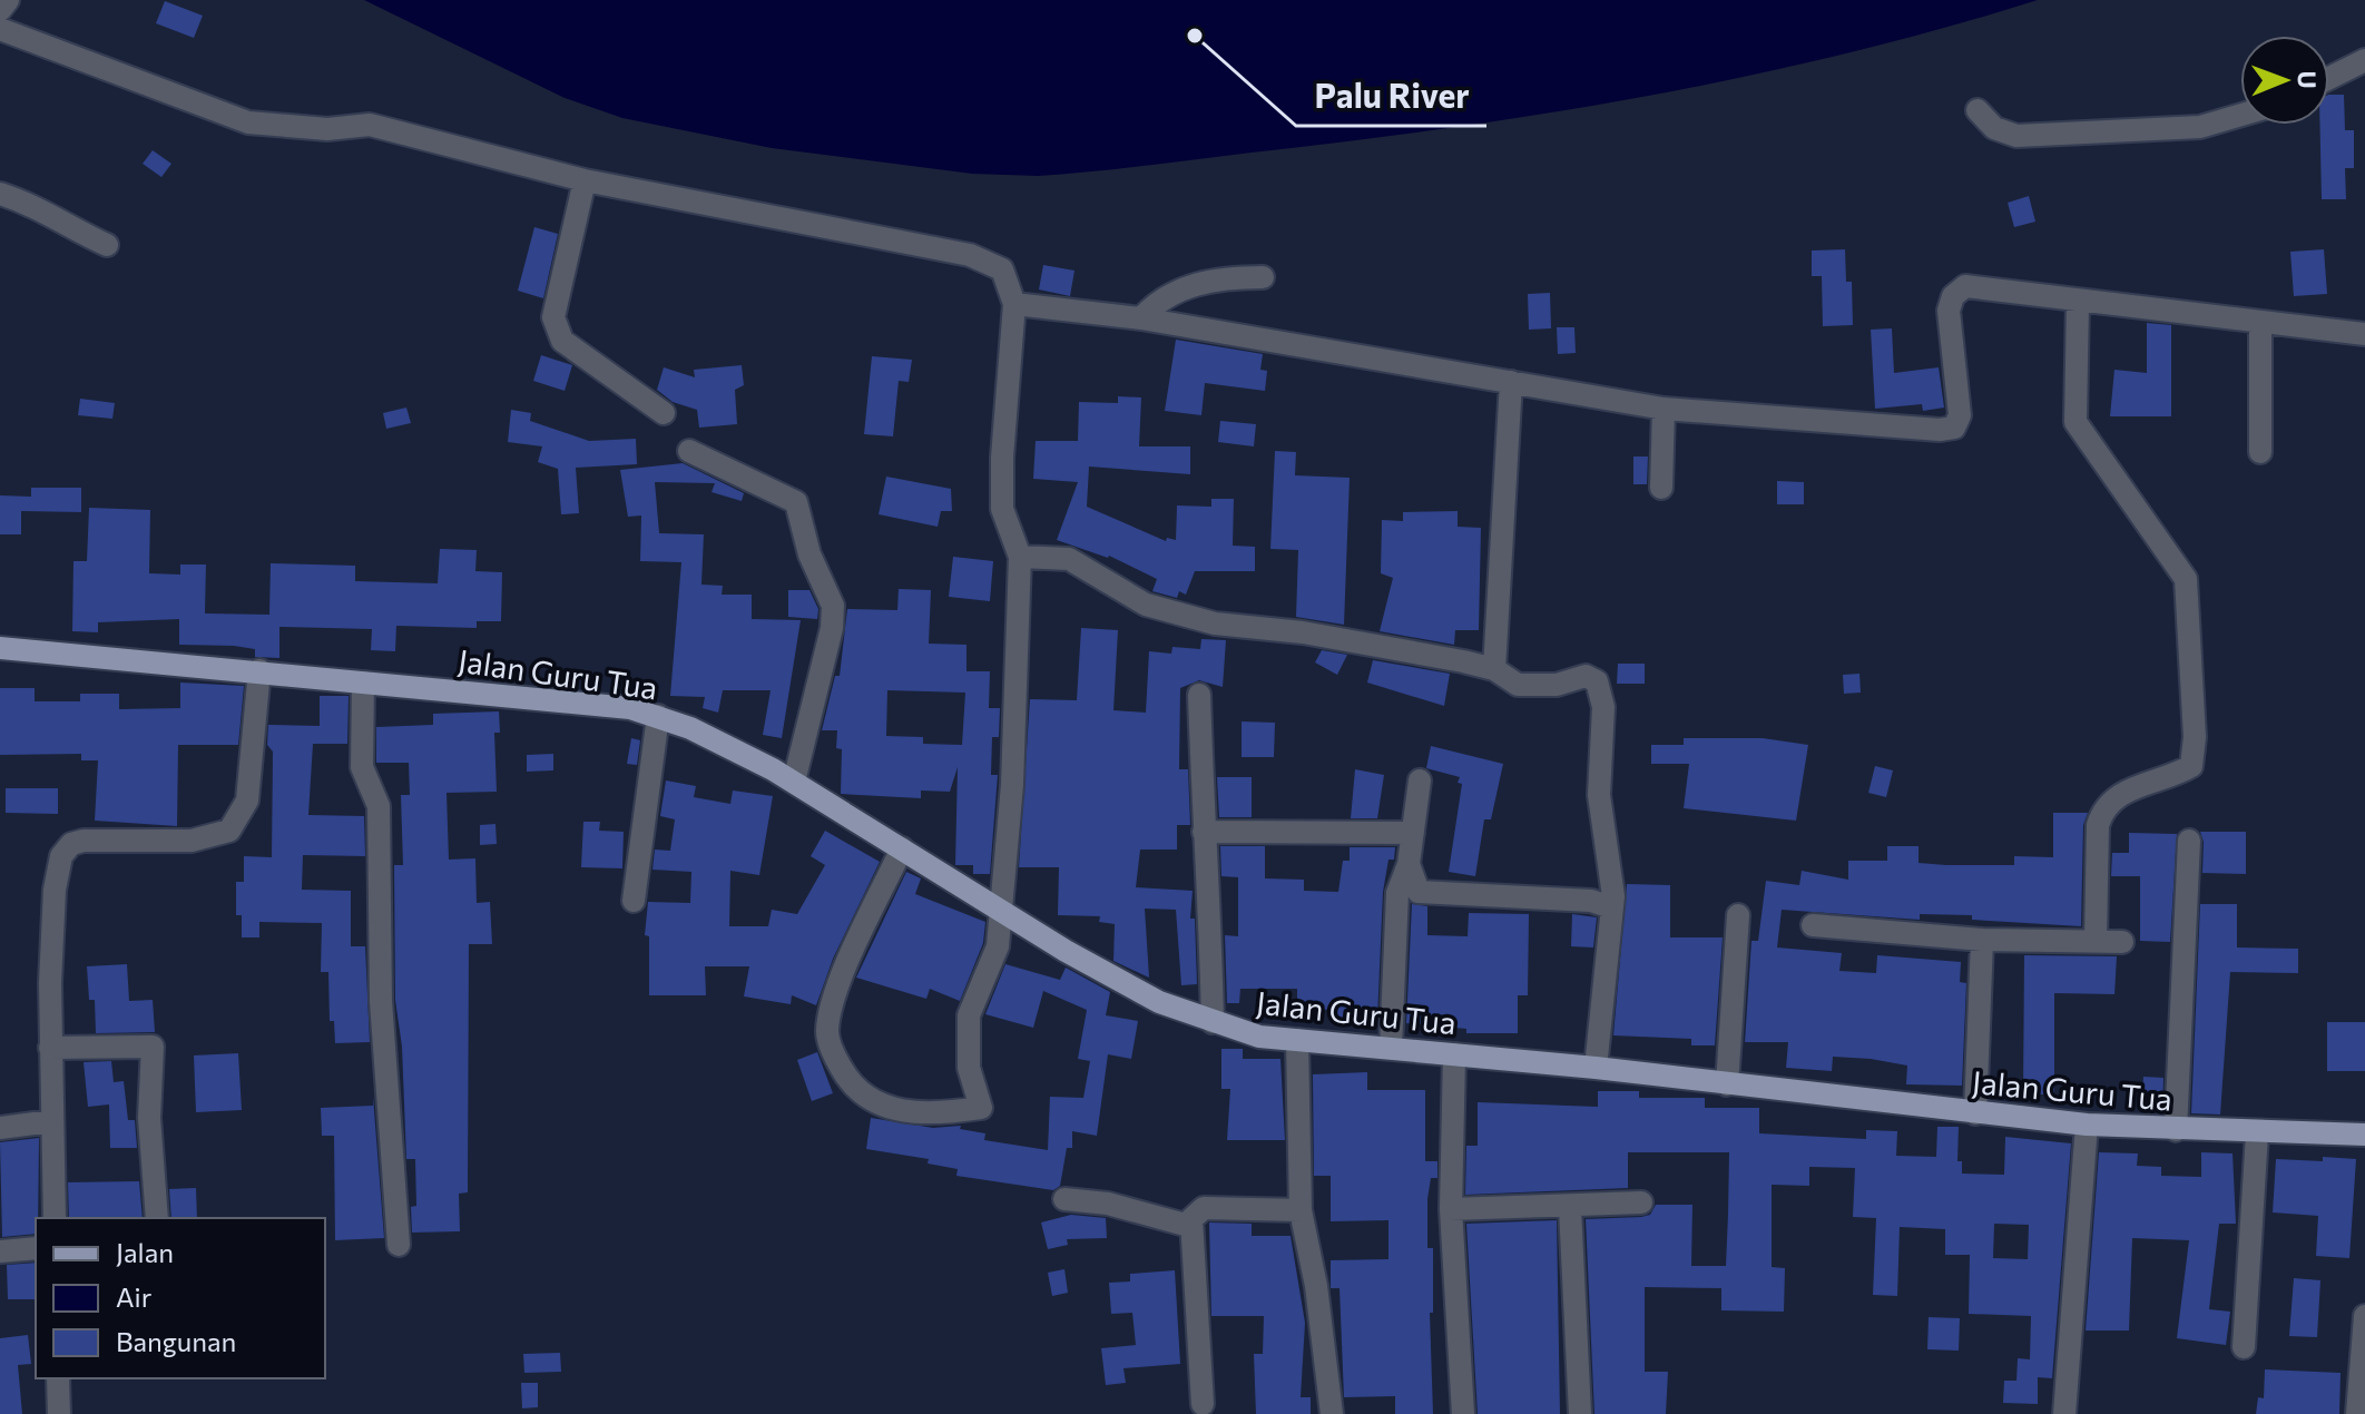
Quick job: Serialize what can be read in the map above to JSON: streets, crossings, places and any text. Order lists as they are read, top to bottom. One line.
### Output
{"streets":{"main road":["Jalan Guru Tua"]},"places":["Palu River"],"legend":["Jalan","Air","Bangunan"],"north":"right"}
